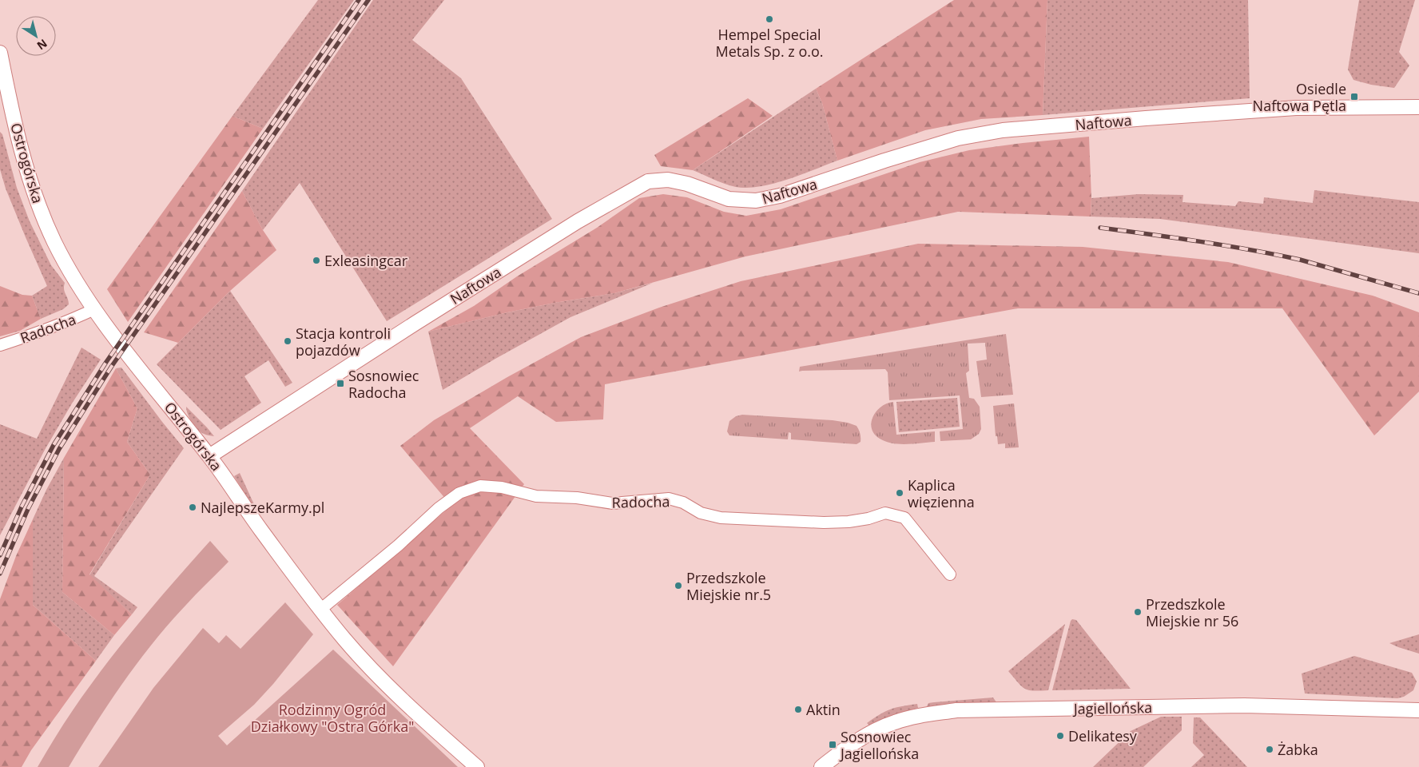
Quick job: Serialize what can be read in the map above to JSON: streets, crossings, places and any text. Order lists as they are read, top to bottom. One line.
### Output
{"streets":{"street":["Naftowa","Ostrogórska","Radocha","Jagiellońska"]},"crossings":[["Naftowa","Ostrogórska"],["Ostrogórska","Radocha"]],"parks":["Rodzinny Ogród Działkowy \"Ostra Górka\""],"places":{"other":["Hempel Special Metals Sp. z o.o.","Exleasingcar","Stacja kontroli pojazdów","Kaplica więzienna","NajlepszeKarmy.pl","Przedszkole Miejskie nr.5","Przedszkole Miejskie nr 56","Aktin","Delikatesy","Żabka"],"transit":["Osiedle Naftowa Pętla","Sosnowiec Radocha","Sosnowiec Jagiellońska"]},"north":"bottom right"}
